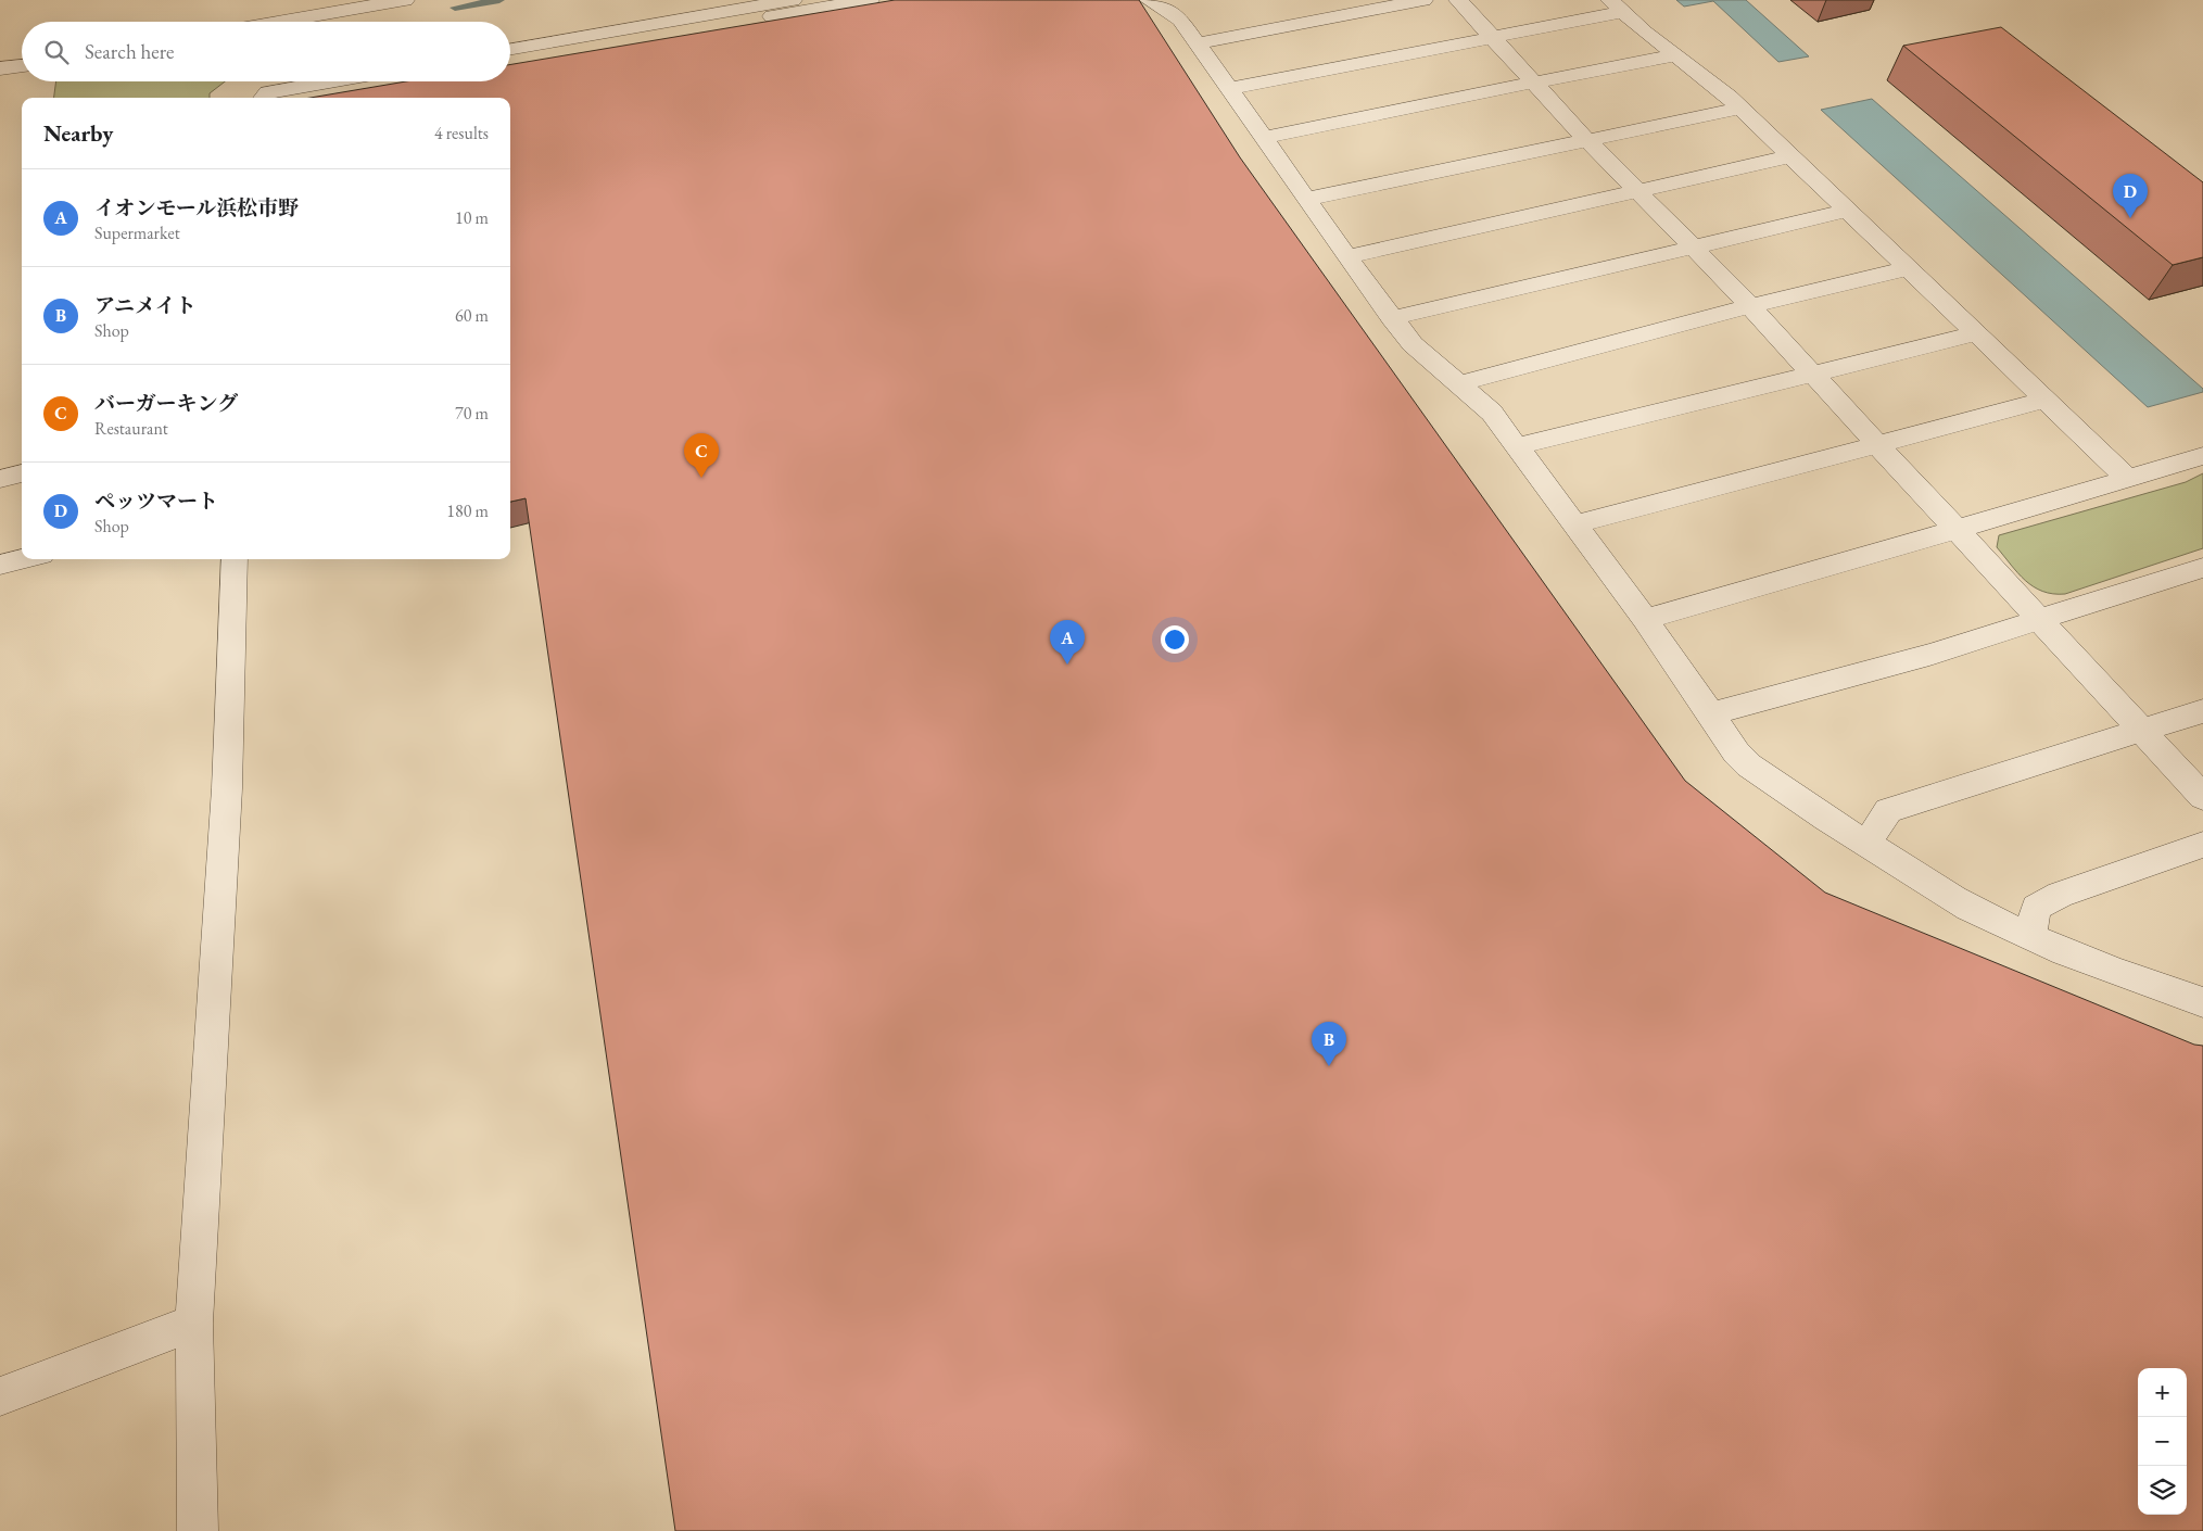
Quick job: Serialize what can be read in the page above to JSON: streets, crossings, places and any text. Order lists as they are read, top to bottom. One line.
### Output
{"page":{"search":"Search here","heading":["Nearby","4 results"],"list":[{"mark":"A","name":"イオンモール浜松市野","note":"Supermarket","value":"10 m"},{"mark":"B","name":"アニメイト","note":"Shop","value":"60 m"},{"mark":"C","name":"バーガーキング","note":"Restaurant","value":"70 m"},{"mark":"D","name":"ペッツマート","note":"Shop","value":"180 m"}],"pins":["D","C","A","B"],"map_buttons":["+","−"]}}
